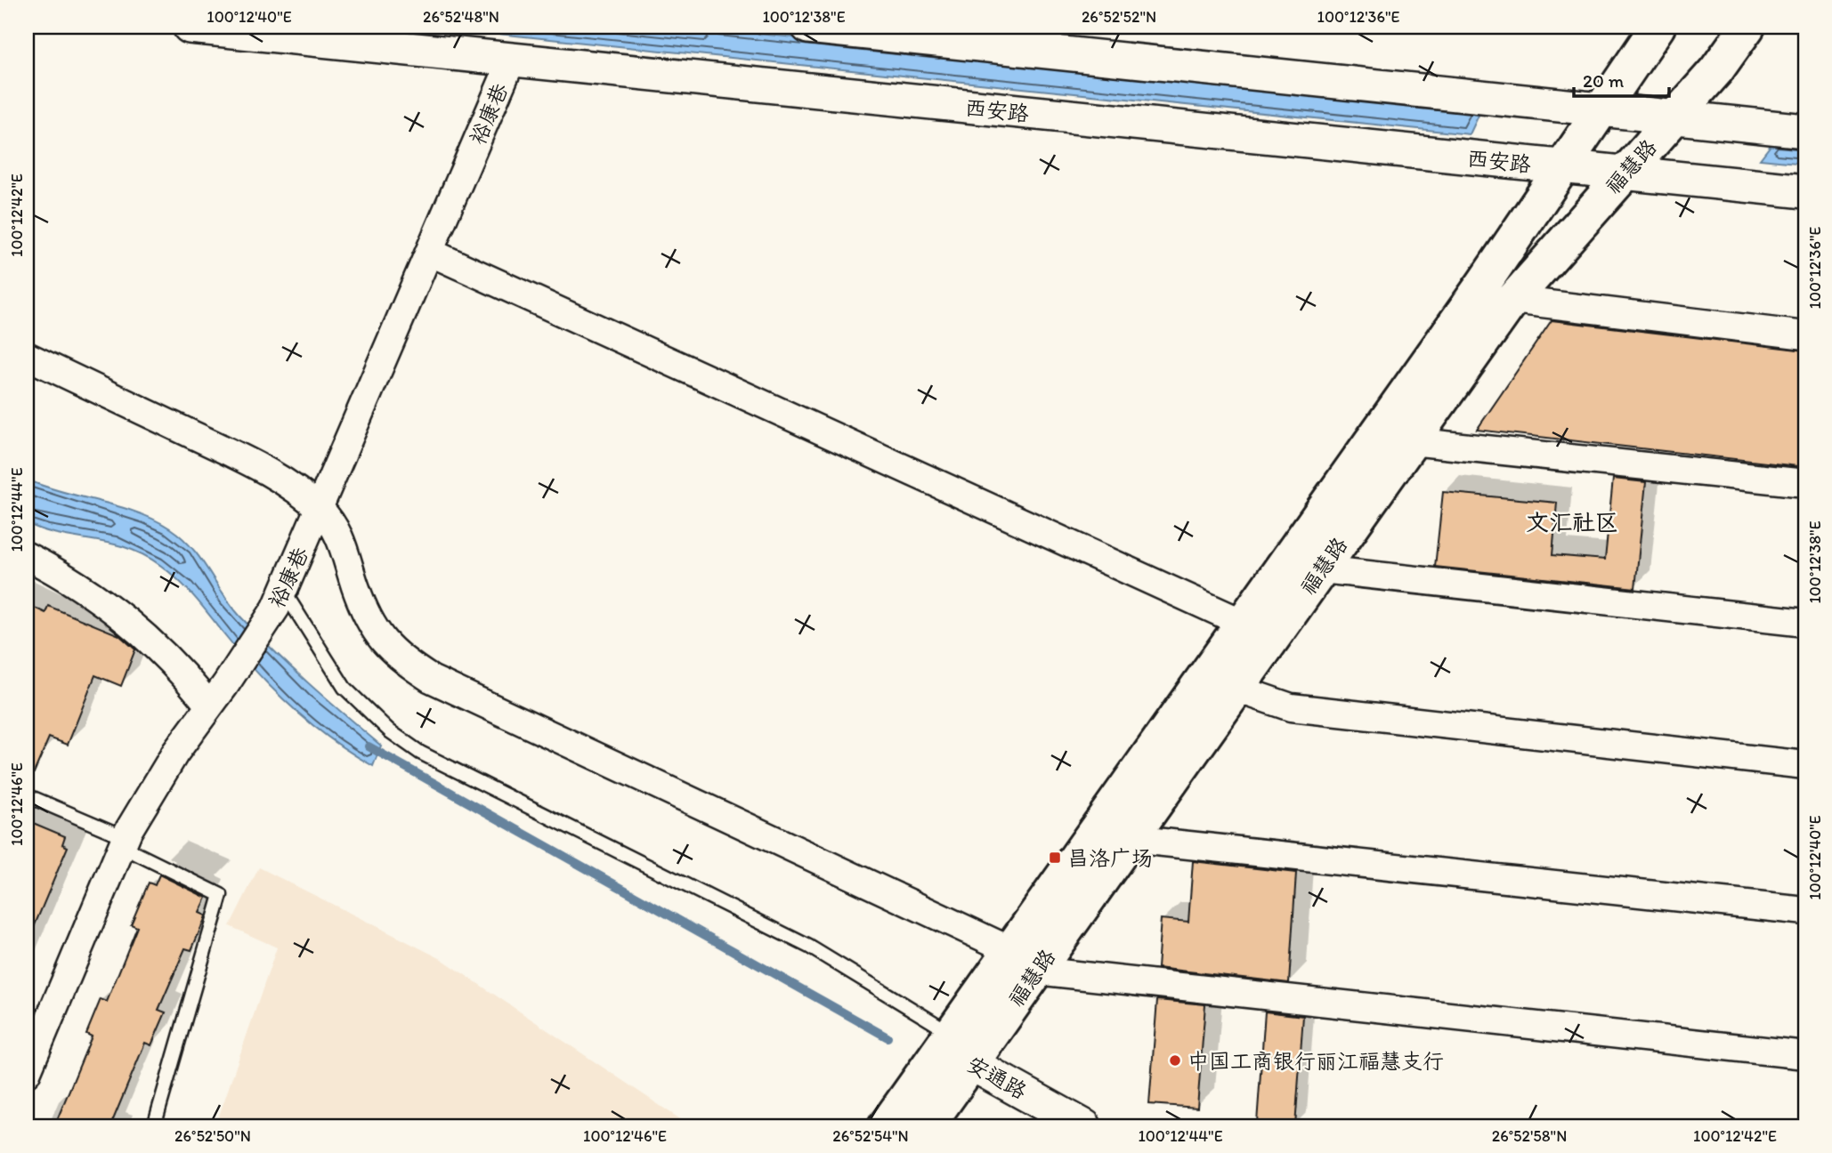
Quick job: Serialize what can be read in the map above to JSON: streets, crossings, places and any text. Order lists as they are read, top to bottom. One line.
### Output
{"streets":{"main road":["福慧路"],"street":["西安路","裕康巷","安通路"]},"crossings":[["西安路","裕康巷"],["西安路","福慧路"],["福慧路","安通路"]],"districts":["文汇社区"],"places":{"transit":["昌洛广场"],"other":["中国工商银行丽江福慧支行"]},"scale_bar":"20 m","coordinates":["100°12'40\"E","26°52'48\"N","100°12'38\"E","26°52'52\"N","100°12'36\"E","100°12'42\"E","100°12'44\"E","100°12'46\"E","26°52'50\"N","26°52'54\"N","26°52'58\"N"]}
